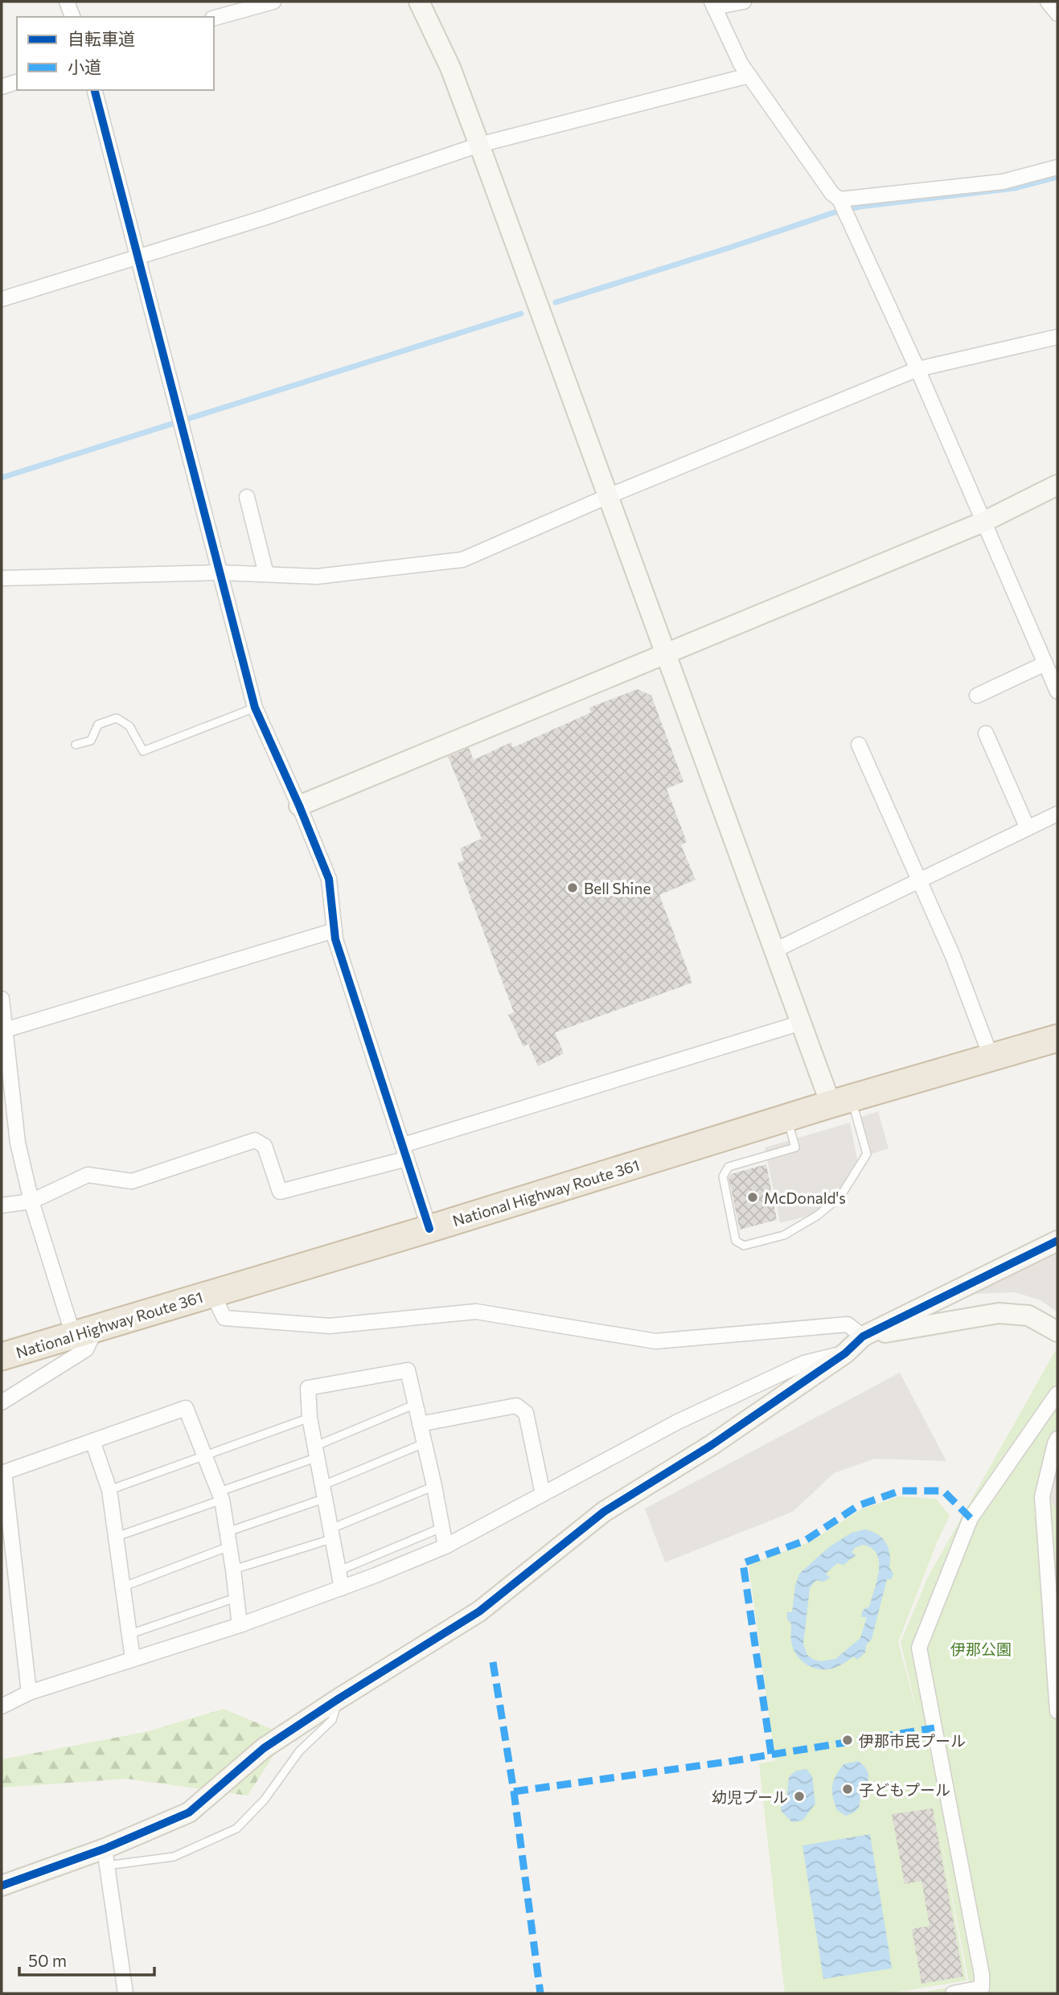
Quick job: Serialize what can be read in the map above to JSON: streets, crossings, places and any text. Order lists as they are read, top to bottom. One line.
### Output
{"streets":{"highway":["National Highway Route 361"]},"parks":["伊那公園"],"places":["Bell Shine","McDonald's","伊那市民プール","子どもプール","幼児プール"],"legend":["自転車道","小道"],"scale_bar":"50 m"}
